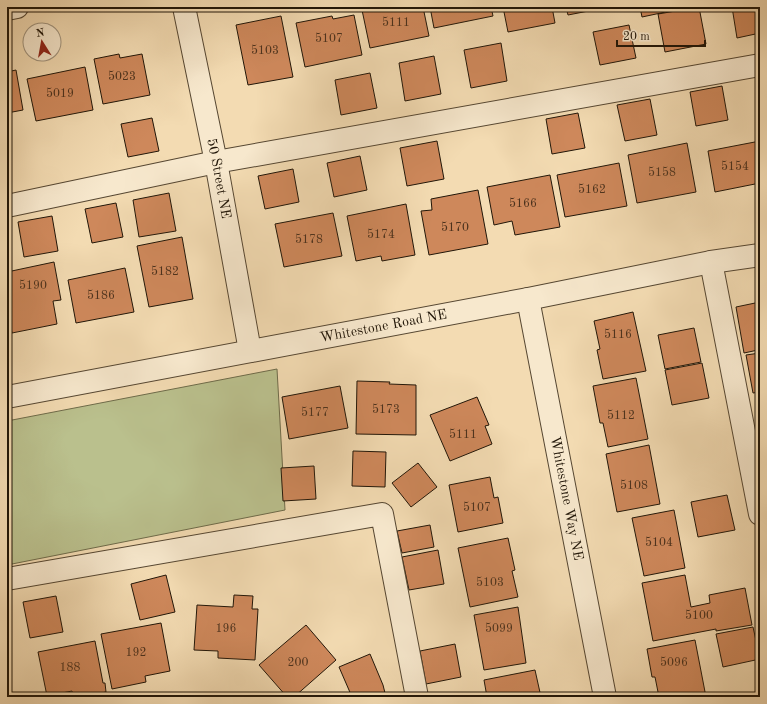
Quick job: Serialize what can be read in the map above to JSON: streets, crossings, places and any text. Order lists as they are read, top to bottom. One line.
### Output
{"streets":{"street":["50 Street NE","Whitestone Road NE","Whitestone Way NE"]},"crossings":[["50 Street NE","Whitestone Road NE"],["Whitestone Road NE","Whitestone Way NE"]],"house_numbers":["5111","5107","5103","5023","5019","5154","5158","5162","5166","5170","5174","5178","5182","5190","5186","5116","5173","5177","5112","5111","5108","5107","5104","5103","5100","196","5099","192","200","5096","188"],"scale_bar":"20 m","north":"top"}
